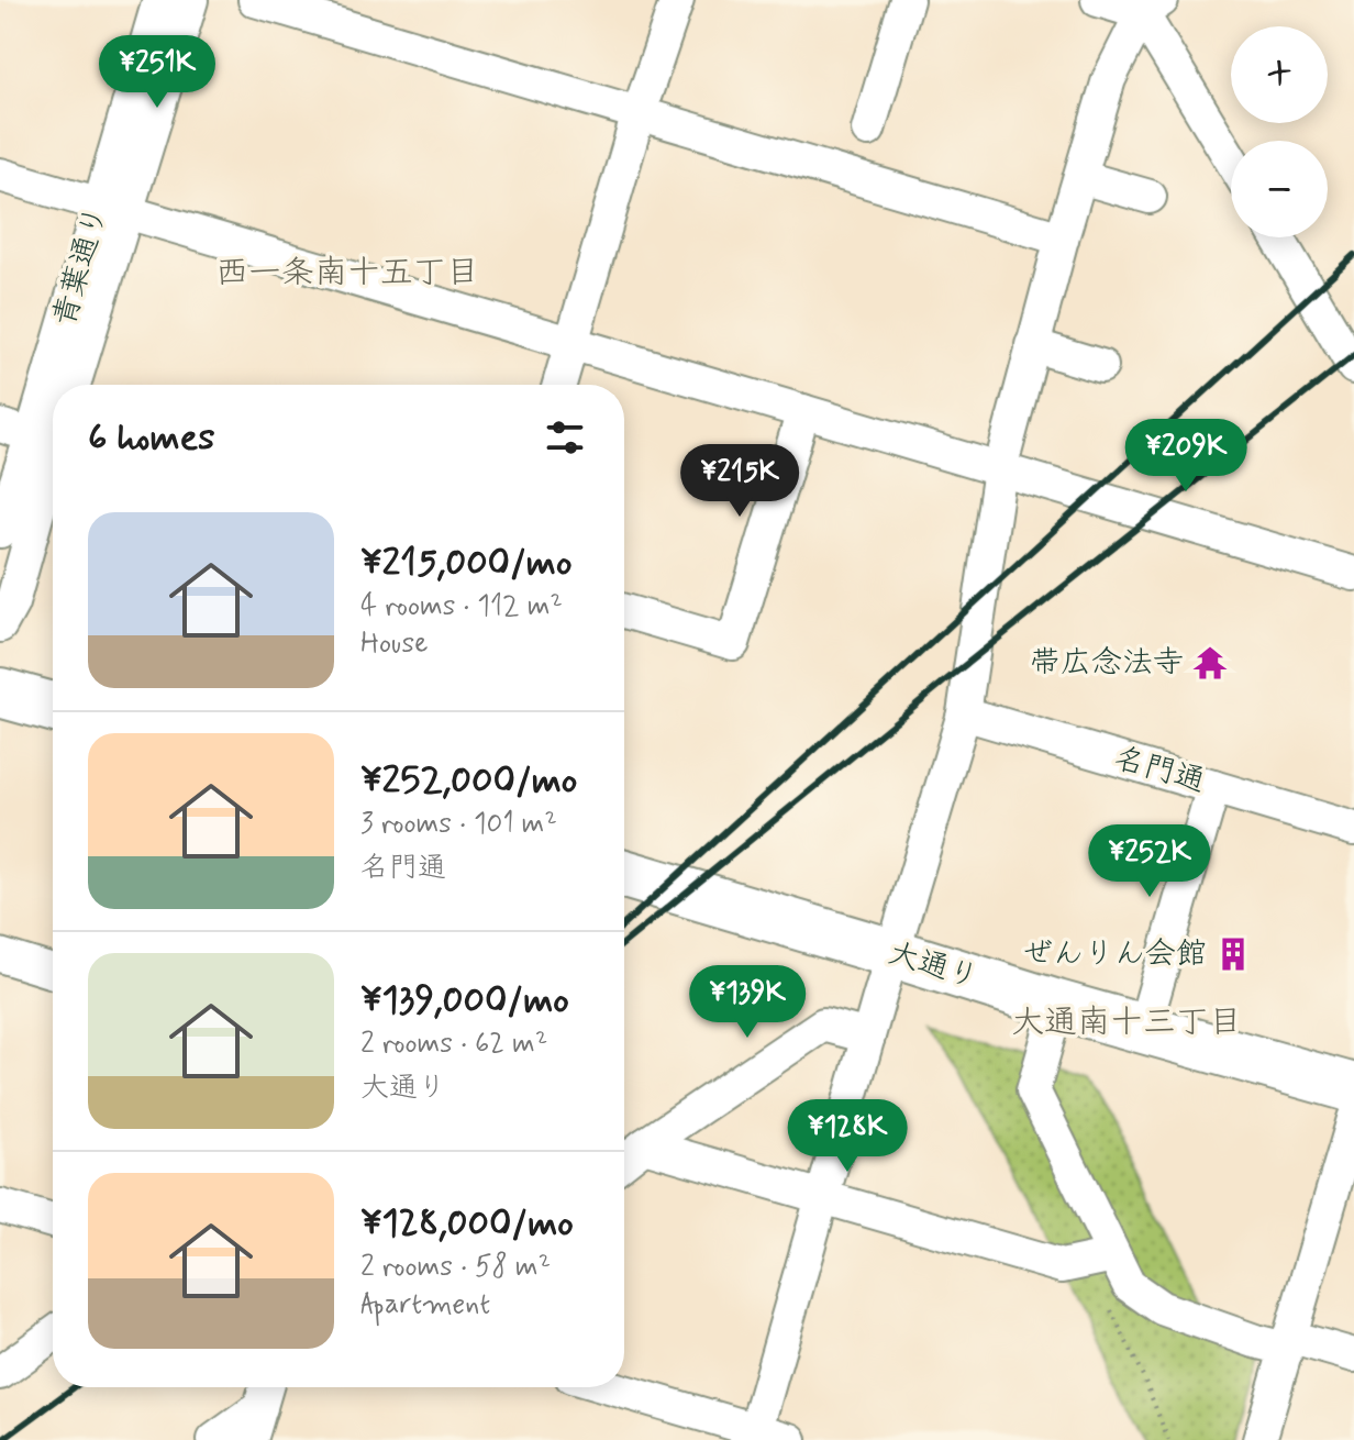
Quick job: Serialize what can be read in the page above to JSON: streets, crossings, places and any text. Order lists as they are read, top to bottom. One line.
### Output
{"streets":{"highway":["大通り"],"street":["青葉通り","名門通"]},"districts":["西一条南十五丁目","大通南十三丁目"],"places":{"temple":["帯広念法寺"],"building":["ぜんりん会館"]},"page":{"map_buttons":["+","−"],"price":["¥251K","¥209K","¥215K","¥252K","¥139K","¥128K"],"heading":"6 homes","list":[{"name":"¥215,000/mo","note":"4 rooms · 112 m² · House"},{"name":"¥252,000/mo","note":"3 rooms · 101 m² · 名門通"},{"name":"¥139,000/mo","note":"2 rooms · 62 m² · 大通り"},{"name":"¥128,000/mo","note":"2 rooms · 58 m² · Apartment"}]}}
